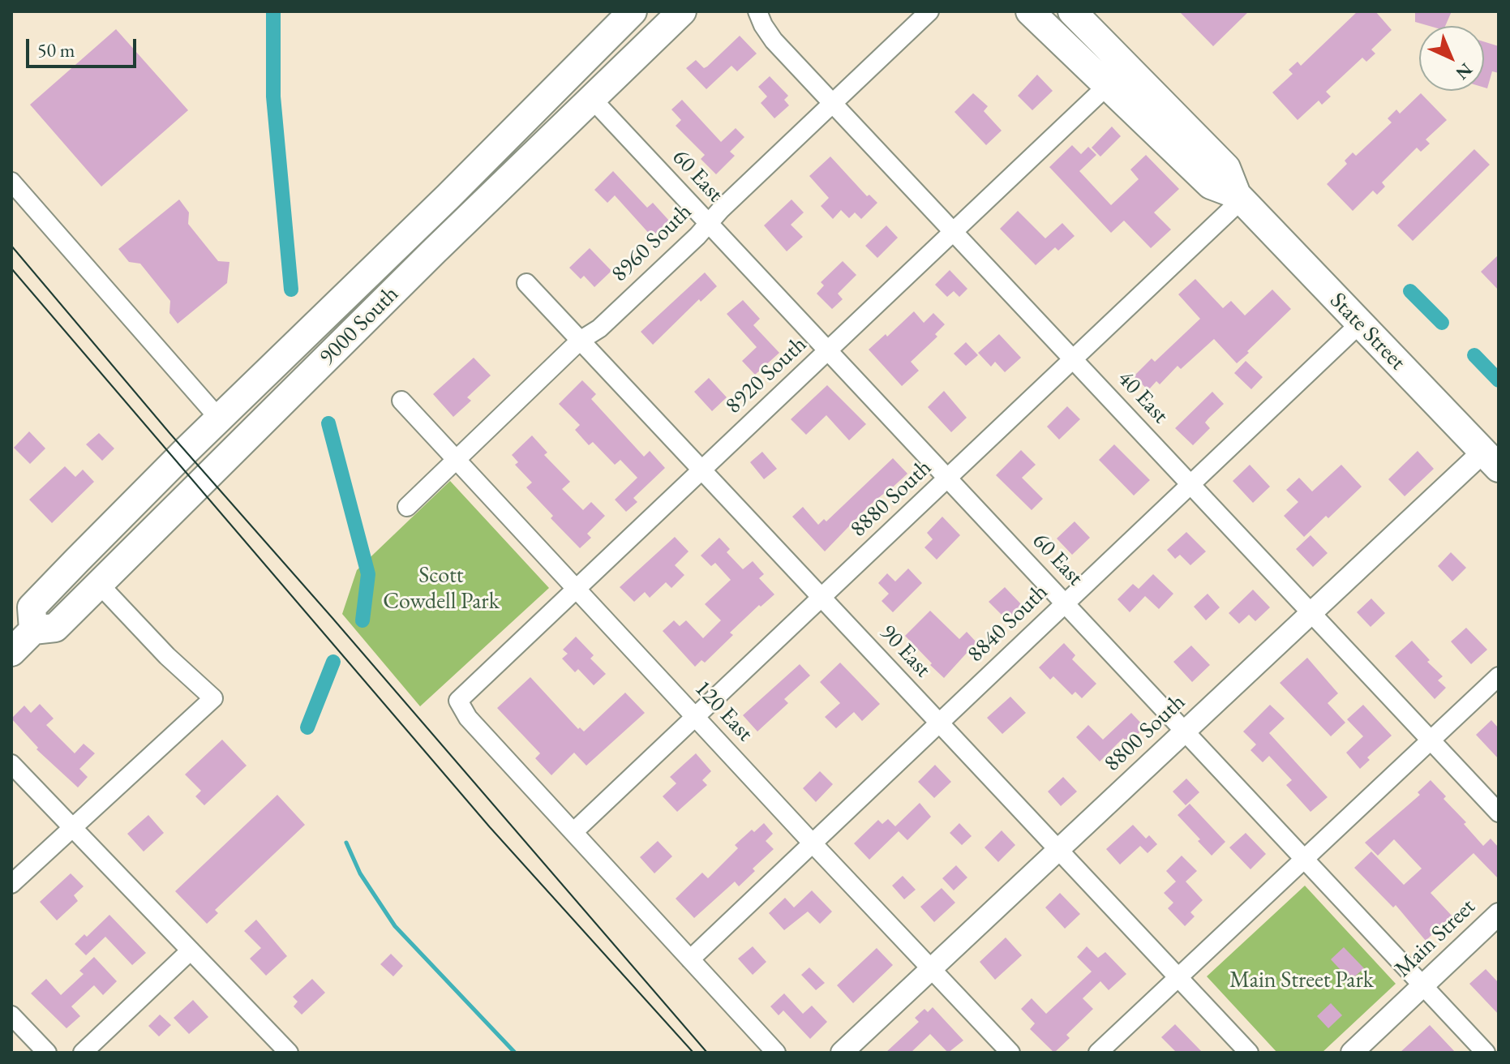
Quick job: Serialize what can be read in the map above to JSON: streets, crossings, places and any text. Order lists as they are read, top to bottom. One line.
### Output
{"streets":{"main road":["9000 South","State Street"],"street":["60 East","8960 South","8920 South","40 East","8880 South","8840 South","90 East","120 East","8800 South","Main Street"]},"crossings":[["60 East","8960 South"],["60 East","9000 South"],["60 East","8920 South"],["60 East","8880 South"],["60 East","8840 South"],["60 East","8800 South"],["60 East","Main Street"],["8960 South","40 East"],["8960 South","90 East"],["8960 South","120 East"],["State Street","8920 South"],["State Street","8880 South"],["State Street","8840 South"],["State Street","8800 South"],["8920 South","40 East"],["8920 South","8880 South"],["8920 South","90 East"],["8920 South","120 East"],["40 East","8880 South"],["40 East","8840 South"],["40 East","8800 South"],["8880 South","90 East"],["8880 South","120 East"],["8840 South","90 East"],["8840 South","120 East"],["90 East","8800 South"],["120 East","8800 South"]],"parks":["Scott Cowdell Park","Main Street Park"],"scale_bar":"50 m","north":"bottom right"}
